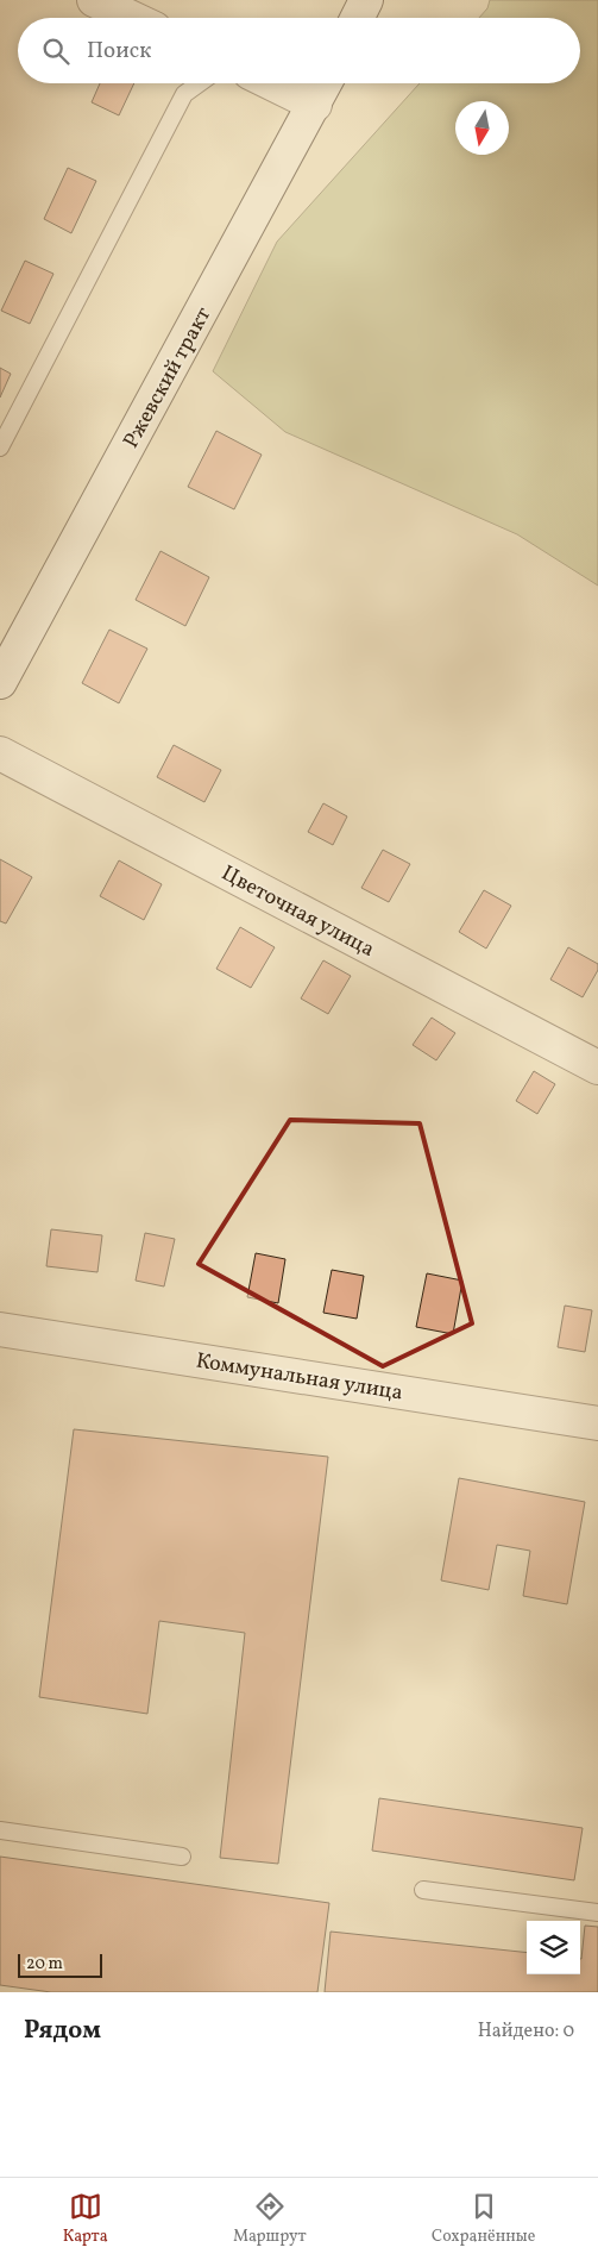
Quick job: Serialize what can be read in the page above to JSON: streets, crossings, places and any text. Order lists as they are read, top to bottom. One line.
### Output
{"streets":{"street":["Ржевский тракт","Цветочная улица","Коммунальная улица"]},"scale_bar":"20 m","north":"bottom","page":{"search":"Поиск","scale":"20 m","heading":["Рядом","Найдено: 0"],"nav":["Карта","Маршрут","Сохранённые"]}}
